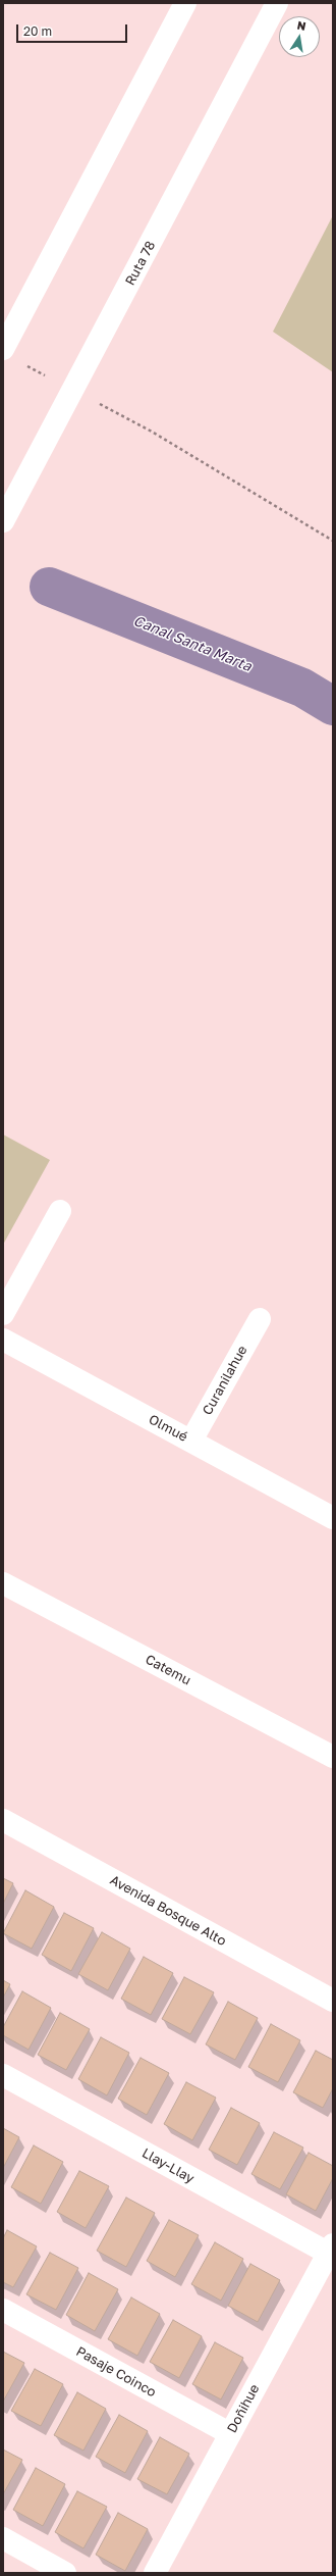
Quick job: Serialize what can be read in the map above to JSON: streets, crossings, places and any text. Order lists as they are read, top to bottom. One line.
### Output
{"streets":{"main road":["Ruta 78","Curanilahue","Olmué","Catemu","Avenida Bosque Alto","Llay-Llay","Pasaje Coinco","Doñihue"]},"crossings":[["Curanilahue","Olmué"],["Llay-Llay","Doñihue"],["Pasaje Coinco","Doñihue"]],"water":["Canal Santa Marta"],"scale_bar":"20 m","north":"top"}
